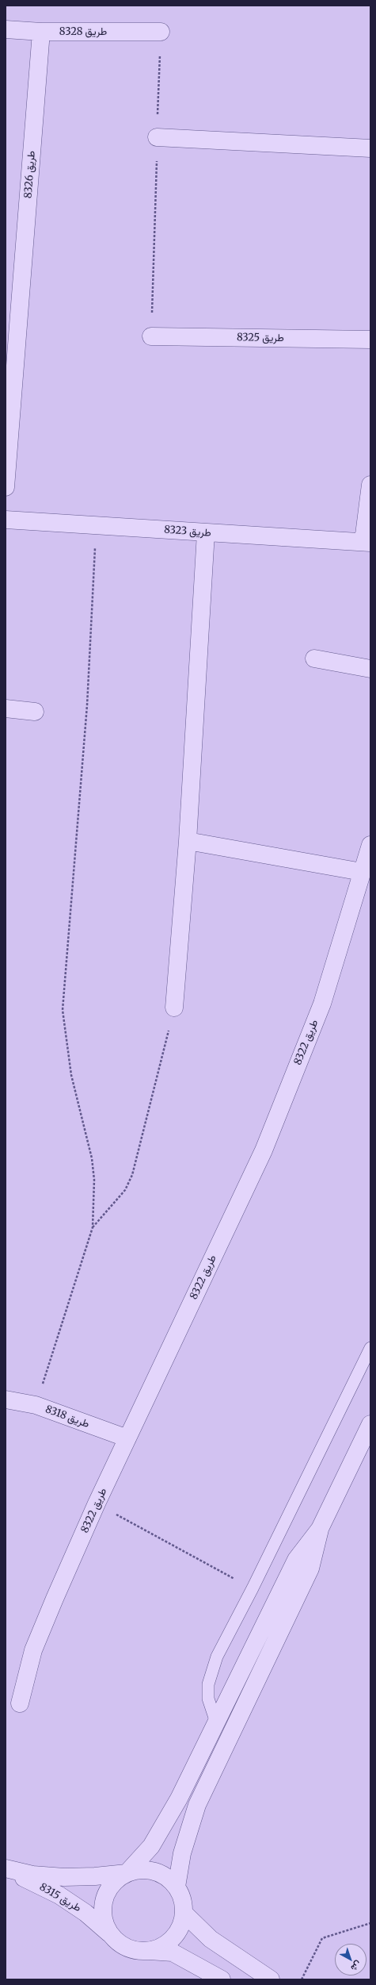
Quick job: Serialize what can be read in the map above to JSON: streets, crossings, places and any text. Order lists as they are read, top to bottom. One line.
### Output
{"streets":{"street":["طريق 8328","طريق 8326","طريق 8325","طريق 8323","طريق 8322","طريق 8318","طريق 8315"]},"crossings":[["طريق 8328","طريق 8326"],["طريق 8322","طريق 8318"]],"north":"bottom right"}
